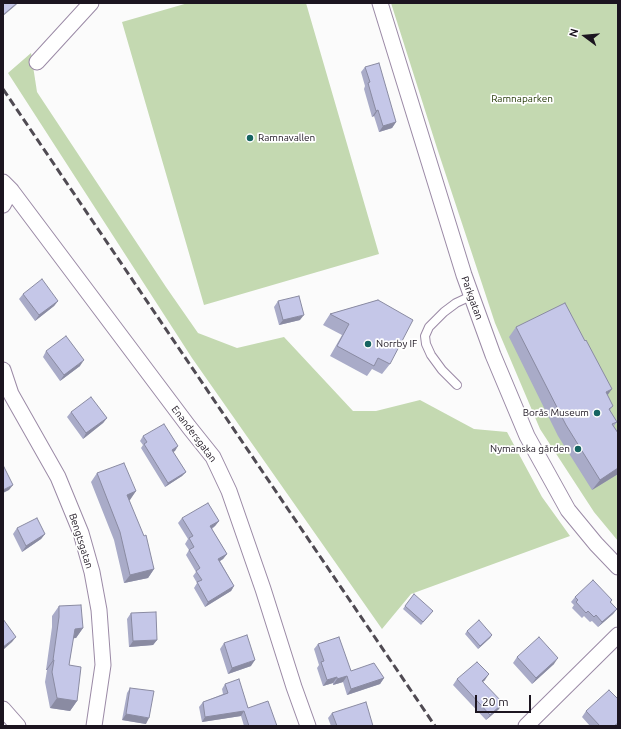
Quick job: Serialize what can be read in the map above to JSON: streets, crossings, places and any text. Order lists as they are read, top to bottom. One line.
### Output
{"streets":{"street":["Parkgatan","Enandersgatan","Bengtsgatan"]},"parks":["Ramnaparken"],"places":["Ramnavallen","Norrby IF","Borås Museum","Nymanska gården"],"scale_bar":"20 m","north":"left"}
